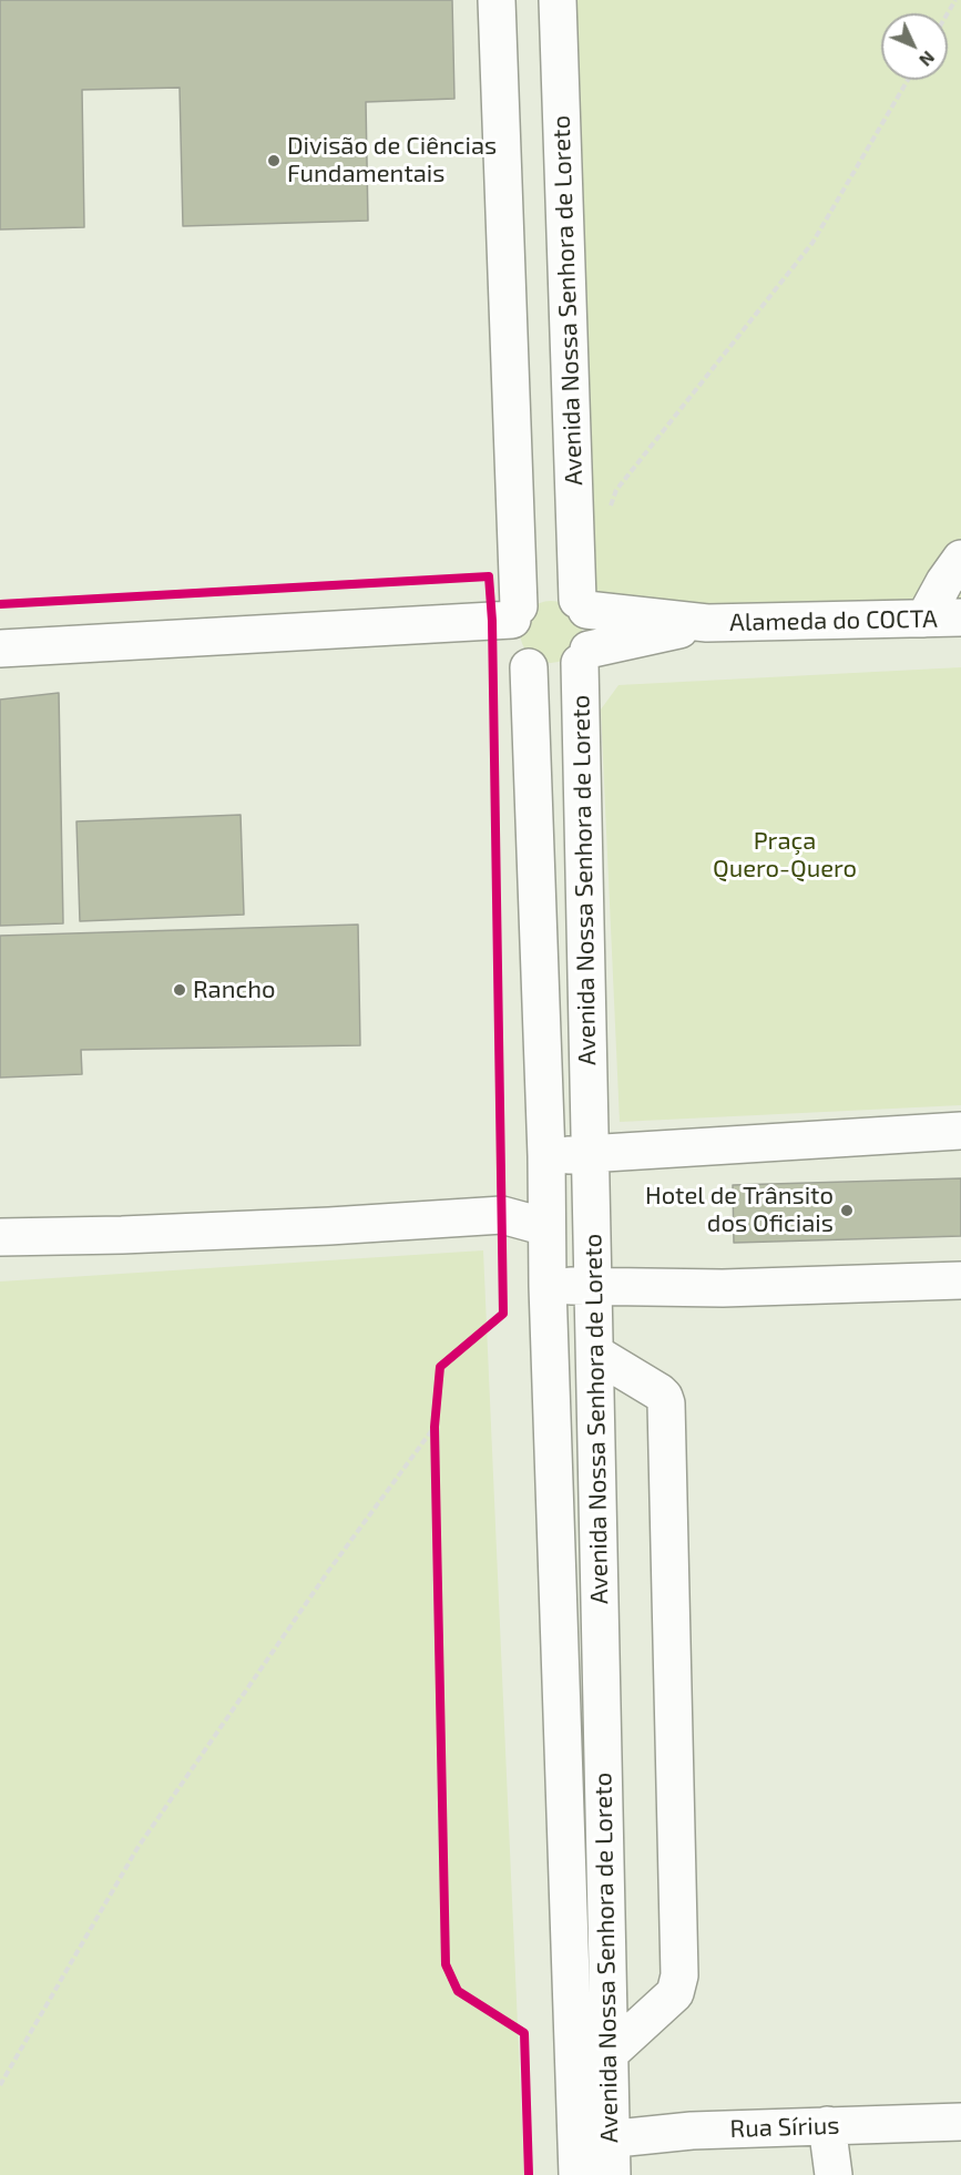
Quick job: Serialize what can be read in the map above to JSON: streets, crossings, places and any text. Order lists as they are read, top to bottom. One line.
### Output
{"streets":{"lane":["Avenida Nossa Senhora de Loreto","Alameda do COCTA","Rua Sírius"]},"crossings":[["Avenida Nossa Senhora de Loreto","Rua Sírius"]],"parks":["Praça Quero-Quero"],"places":["Divisão de Ciências Fundamentais","Rancho","Hotel de Trânsito dos Oficiais"],"north":"bottom right"}
